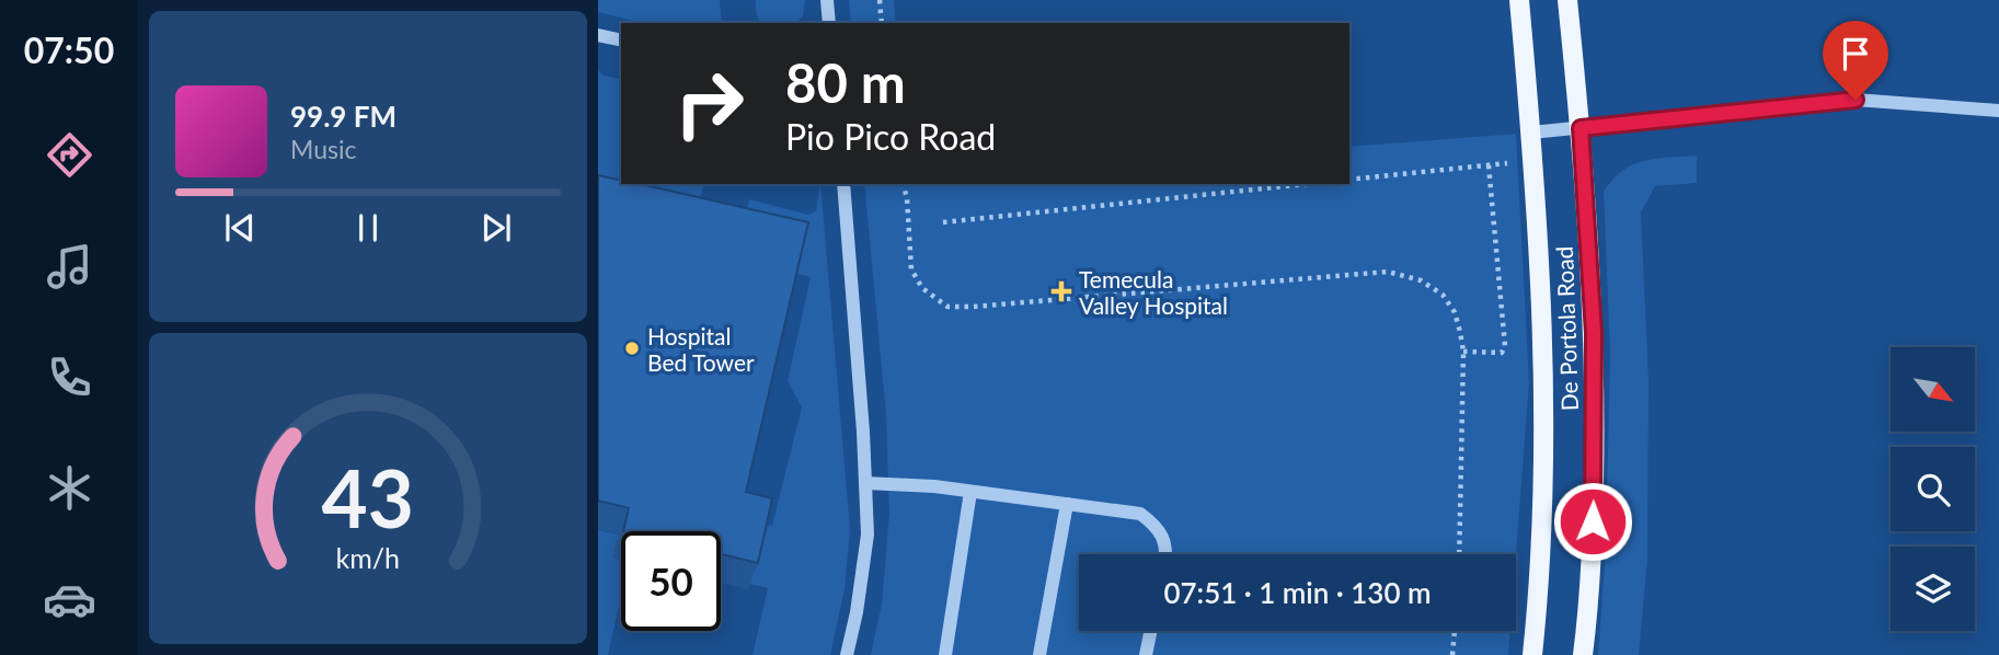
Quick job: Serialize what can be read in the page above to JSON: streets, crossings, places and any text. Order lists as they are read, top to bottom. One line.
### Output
{"streets":{"main road":["De Portola Road"]},"places":{"health":["Temecula Valley Hospital"],"other":["Hospital Bed Tower"]},"north":"bottom right","page":{"tabs":"07:50","turn":["80 m","Pio Pico Road"],"song":["99.9 FM","Music"],"limit":"50","trip":"07:51 · 1 min · 130 m","gauge":["43","km/h"]}}
